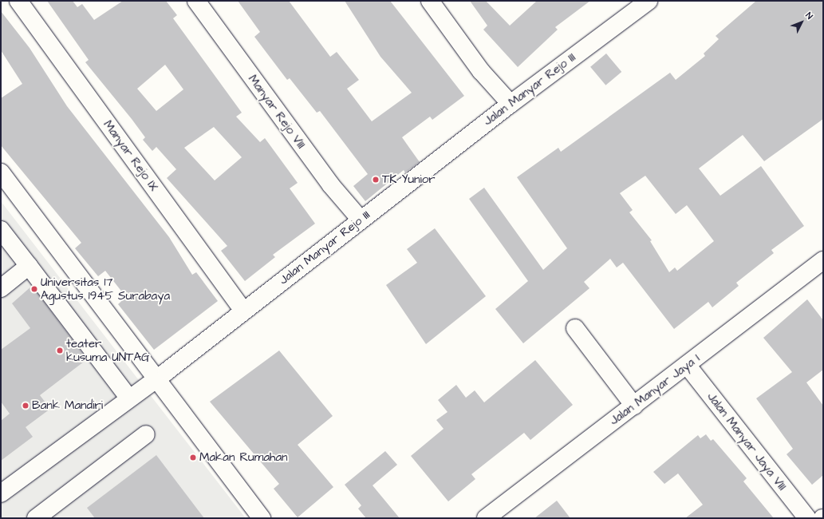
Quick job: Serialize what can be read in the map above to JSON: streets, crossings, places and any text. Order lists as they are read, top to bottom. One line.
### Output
{"streets":{"street":["Jalan Manyar Rejo III","Manyar Rejo VIII","Manyar Rejo IX","Jalan Manyar Jaya I","Jalan Manyar Jaya VIII"]},"crossings":[["Jalan Manyar Rejo III","Manyar Rejo VIII"],["Jalan Manyar Rejo III","Manyar Rejo IX"],["Jalan Manyar Jaya I","Jalan Manyar Jaya VIII"]],"places":["TK Yunior","Universitas 17 Agustus 1945 Surabaya","teater kusuma UNTAG","Bank Mandiri","Makan Rumahan"],"north":"top right"}
